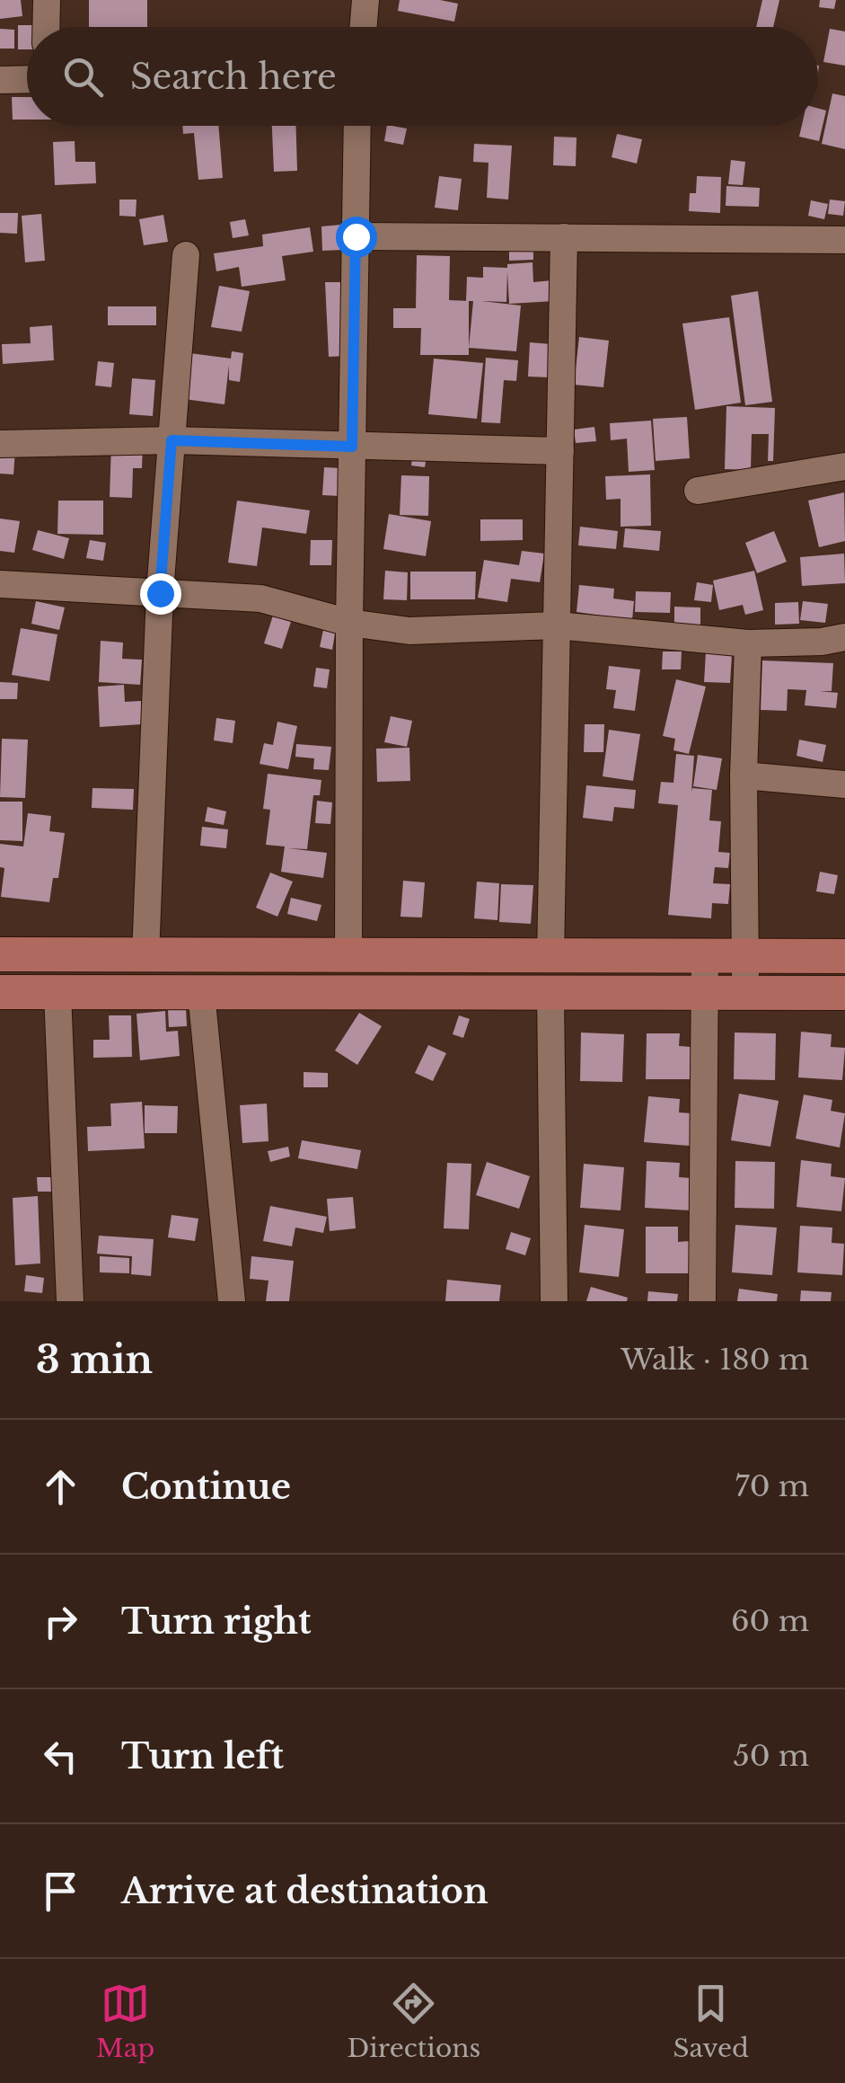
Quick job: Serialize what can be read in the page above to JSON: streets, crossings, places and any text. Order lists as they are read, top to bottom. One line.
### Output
{"page":{"search":"Search here","heading":["3 min","Walk · 180 m"],"list":[["Continue","70 m"],["Turn right","60 m"],["Turn left","50 m"],"Arrive at destination"],"nav":["Map","Directions","Saved"]}}
